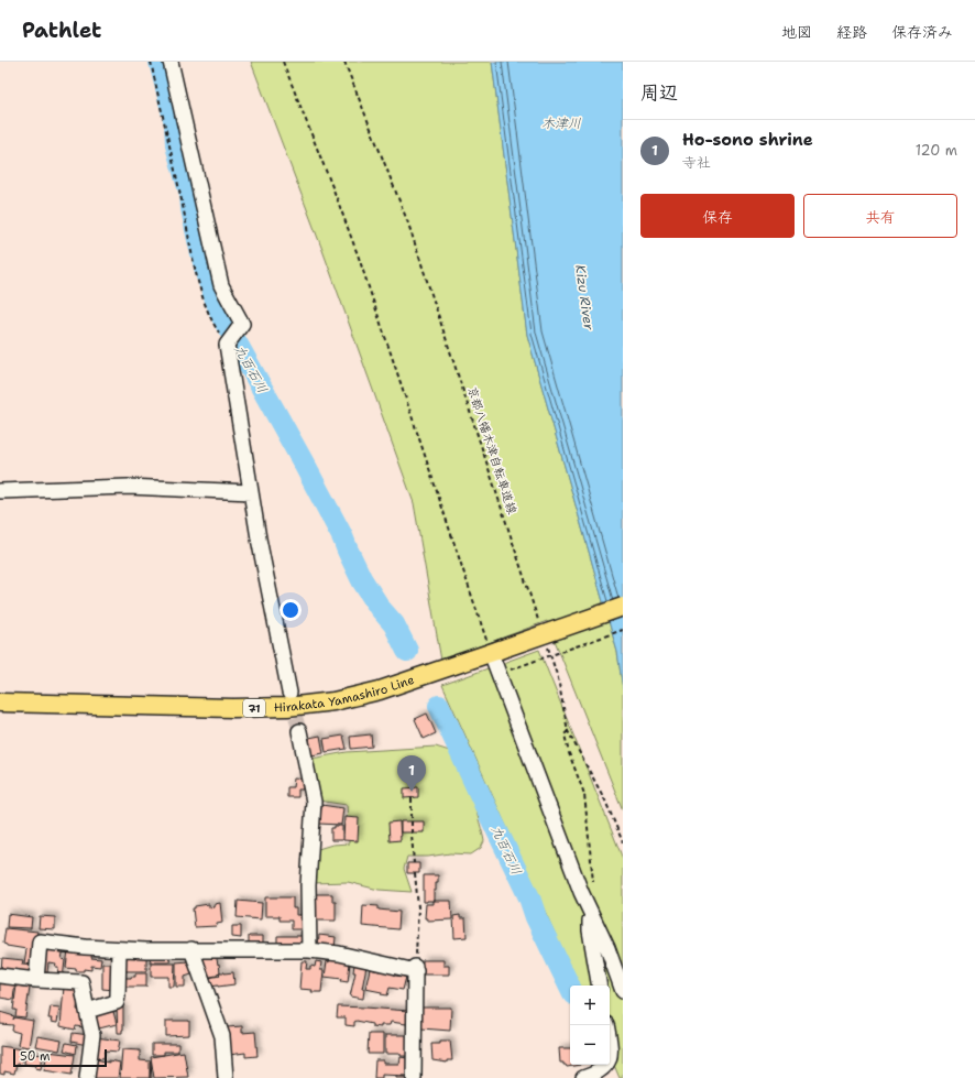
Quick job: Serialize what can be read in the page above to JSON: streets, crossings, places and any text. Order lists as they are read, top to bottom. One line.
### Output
{"streets":{"main road":["Hirakata Yamashiro Line","71"],"path":["京都八幡木津自転車道線"]},"water":["木津川","Kizu River","九百石川"],"scale_bar":"50 m","page":{"header":"Pathlet","nav":["地図","経路","保存済み"],"heading":"周辺","list":[{"mark":"1","name":"Ho-sono shrine","note":"寺社","value":"120 m"}],"buttons":["保存","共有"],"pins":"1","map_buttons":["+","−"],"scale":"50 m"}}
